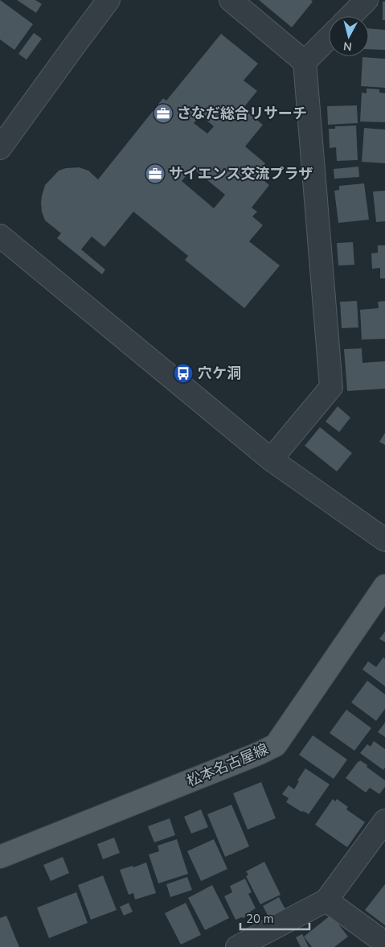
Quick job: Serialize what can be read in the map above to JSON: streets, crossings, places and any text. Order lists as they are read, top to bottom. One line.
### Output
{"streets":{"main road":["松本名古屋線"]},"places":{"office":["さなだ総合リサーチ","サイエンス交流プラザ"],"bus stop":["穴ケ洞"]},"scale_bar":"20 m","north":"bottom"}
